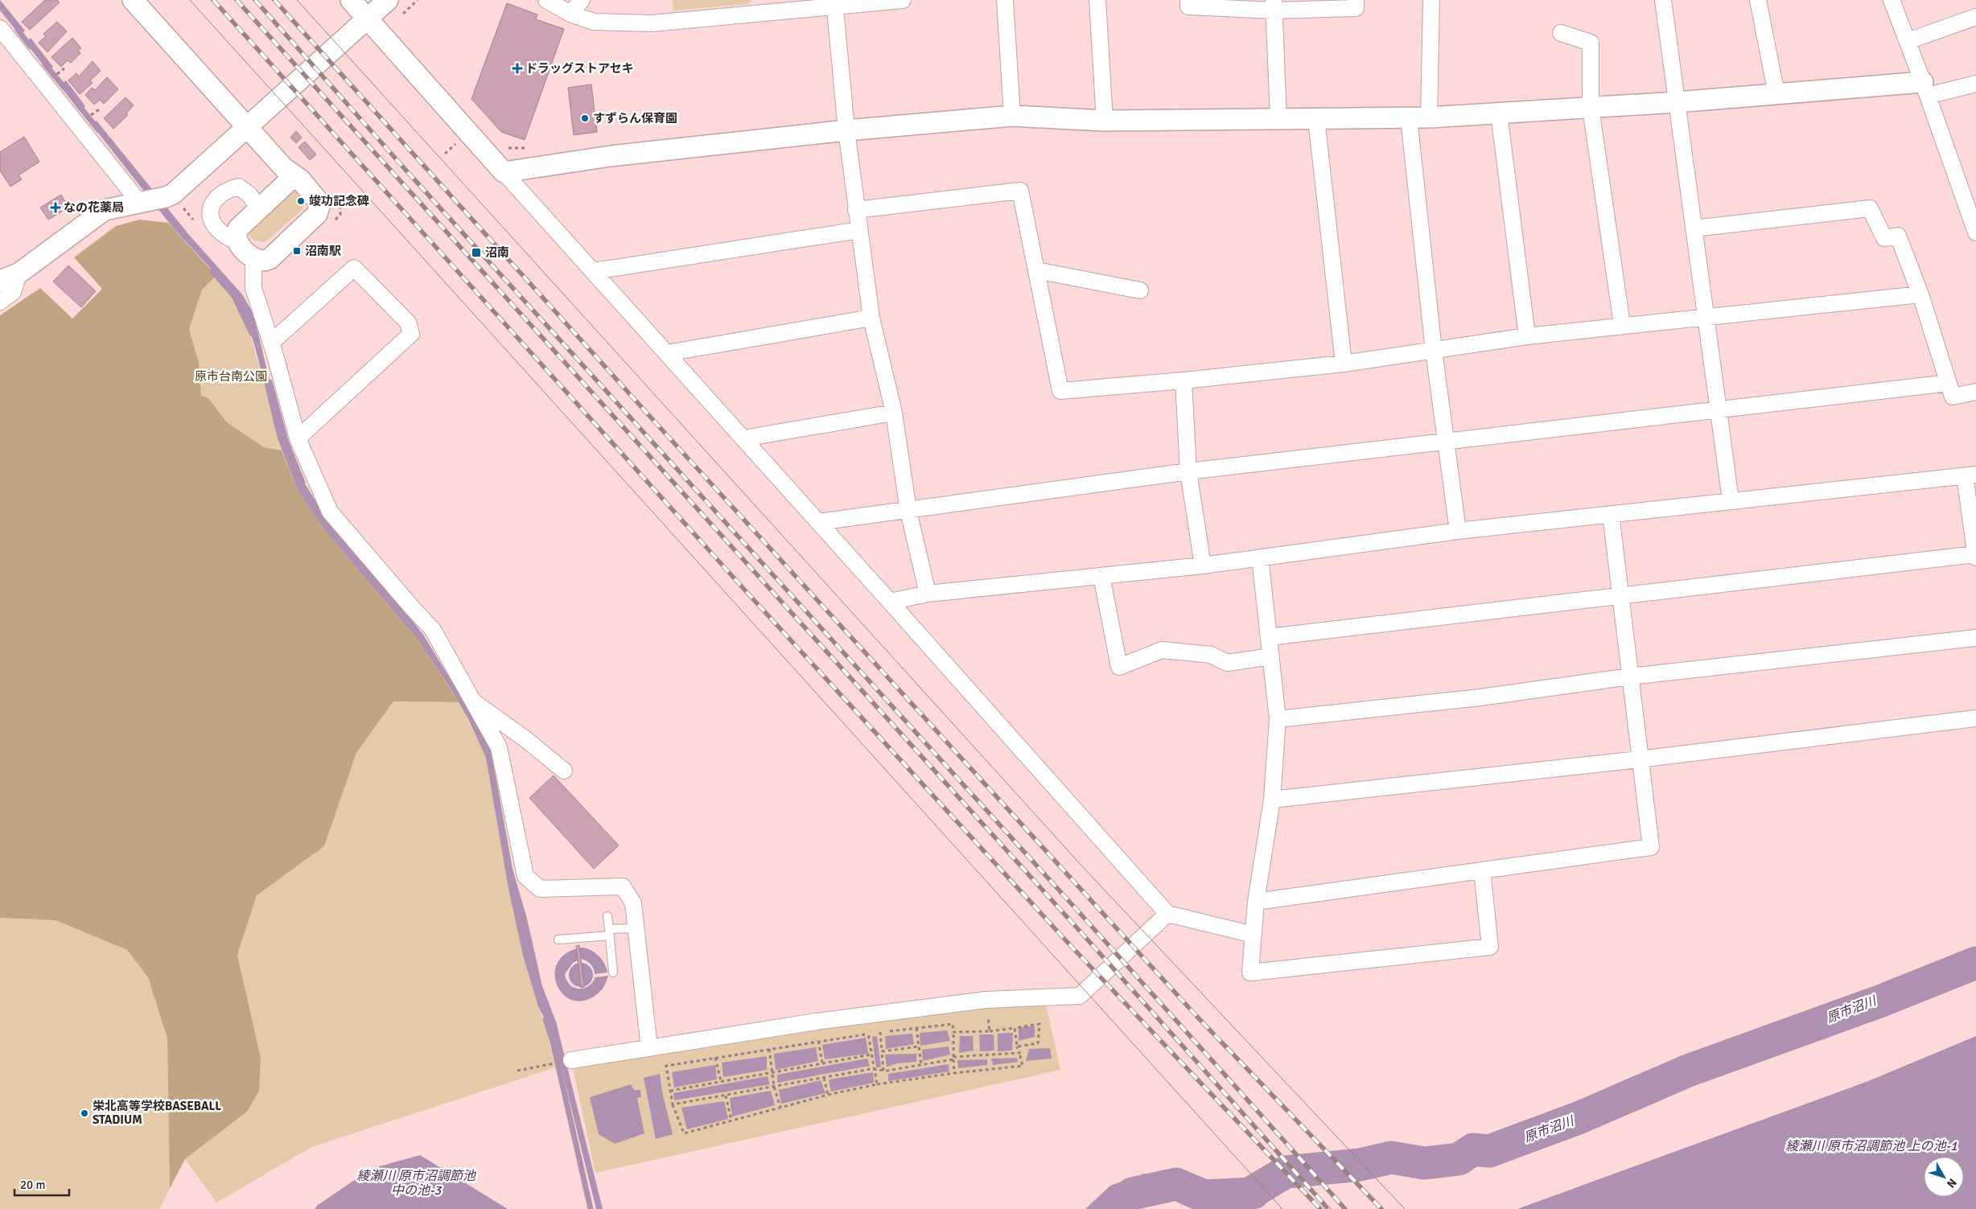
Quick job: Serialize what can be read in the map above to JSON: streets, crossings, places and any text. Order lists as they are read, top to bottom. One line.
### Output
{"water":["原市沼川","綾瀬川 原市沼調節池 上の池-1","綾瀬川 原市沼調節池 中の池-3"],"parks":["原市台南公園"],"places":{"health":["ドラッグストアセキ","なの花薬局"],"other":["すずらん保育園","竣功記念碑","栄北高等学校BASEBALL STADIUM"],"transit":["沼南駅","沼南"]},"scale_bar":"20 m","north":"bottom right"}
